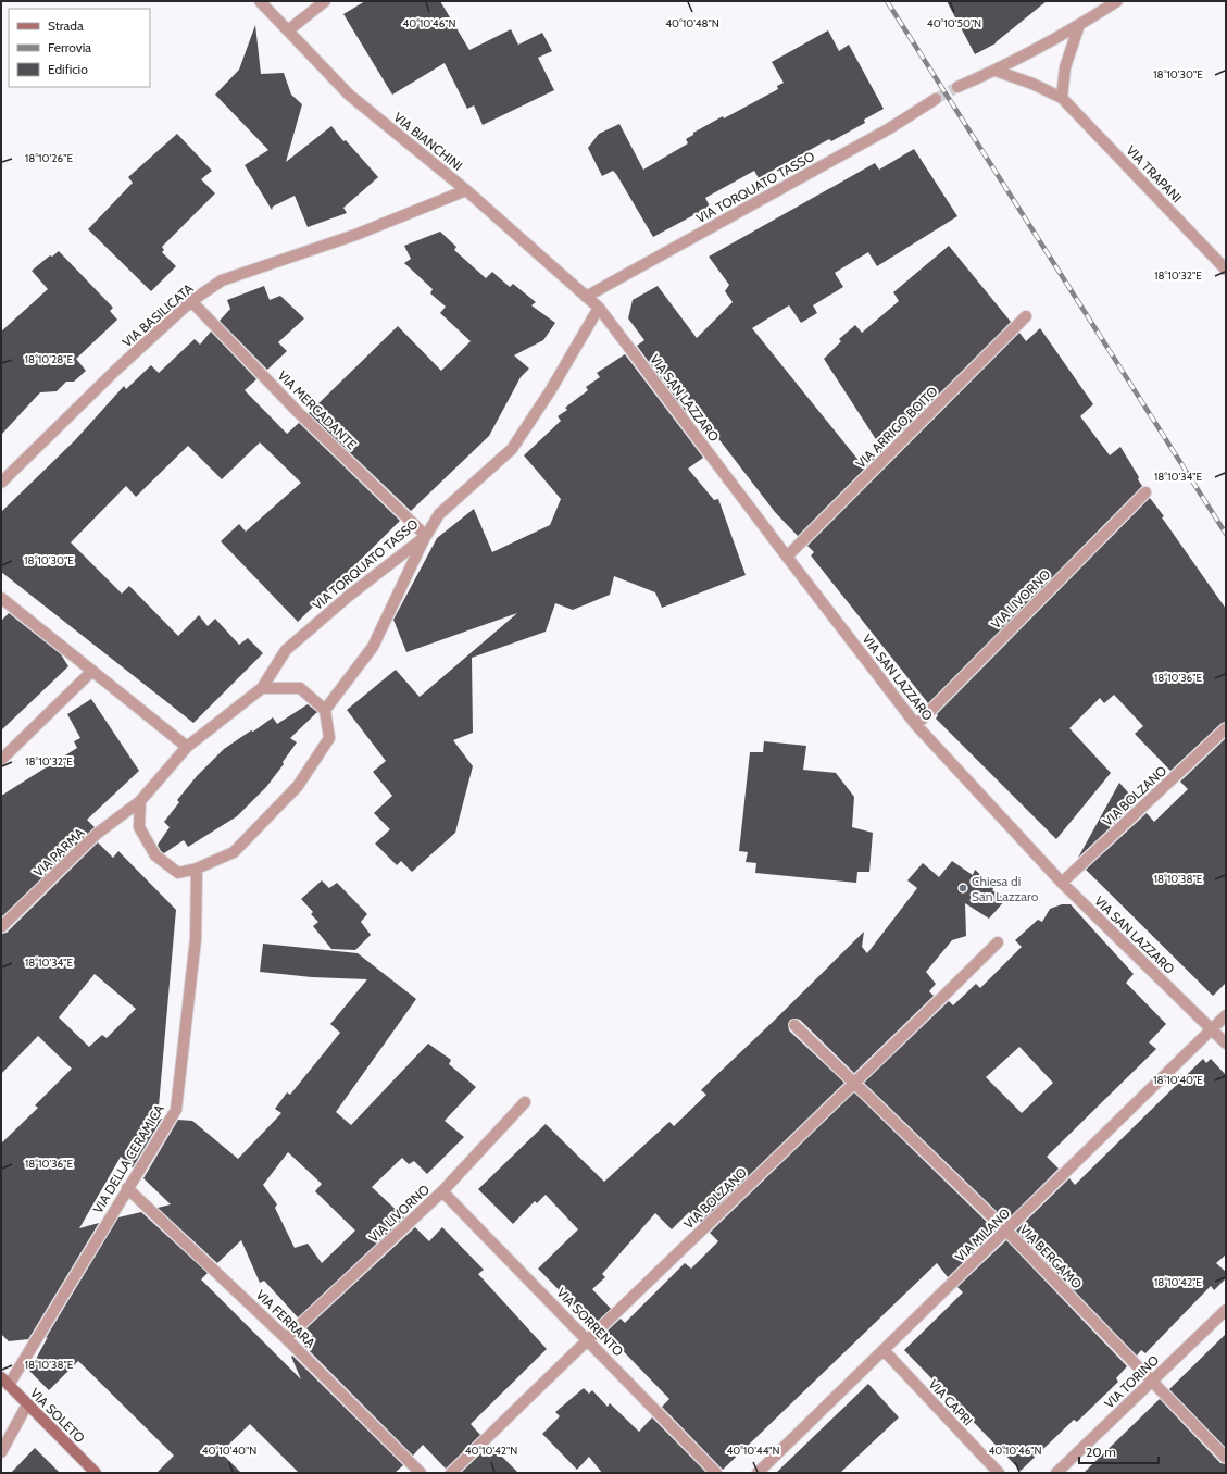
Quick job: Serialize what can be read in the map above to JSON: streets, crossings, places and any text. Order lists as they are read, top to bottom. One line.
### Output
{"streets":{"street":["VIA BIANCHINI","VIA TRAPANI","VIA TORQUATO TASSO","VIA BASILICATA","VIA SAN LAZZARO","VIA MERCADANTE","VIA ARRIGO BOITO","VIA LIVORNO","VIA BOLZANO","VIA PARMA","VIA DELLA CERAMICA","VIA MILANO","VIA BERGAMO","VIA FERRARA","VIA SORRENTO","VIA TORINO","VIA CAPRI","VIA SOLETO"]},"crossings":[["VIA BIANCHINI","VIA TORQUATO TASSO"],["VIA BIANCHINI","VIA BASILICATA"],["VIA BIANCHINI","VIA SAN LAZZARO"],["VIA TORQUATO TASSO","VIA SAN LAZZARO"],["VIA TORQUATO TASSO","VIA MERCADANTE"],["VIA TORQUATO TASSO","VIA PARMA"],["VIA BASILICATA","VIA MERCADANTE"],["VIA SAN LAZZARO","VIA ARRIGO BOITO"],["VIA SAN LAZZARO","VIA LIVORNO"],["VIA SAN LAZZARO","VIA BOLZANO"],["VIA SAN LAZZARO","VIA MILANO"],["VIA LIVORNO","VIA FERRARA"],["VIA LIVORNO","VIA SORRENTO"],["VIA BOLZANO","VIA BERGAMO"],["VIA BOLZANO","VIA SORRENTO"],["VIA DELLA CERAMICA","VIA FERRARA"],["VIA DELLA CERAMICA","VIA SOLETO"],["VIA MILANO","VIA BERGAMO"],["VIA MILANO","VIA CAPRI"],["VIA BERGAMO","VIA TORINO"]],"places":["Chiesa di San Lazzaro"],"legend":["Strada","Ferrovia","Edificio"],"scale_bar":"20 m","coordinates":["40°10'46\"N","40°10'48\"N","40°10'50\"N","18°10'30\"E","18°10'26\"E","18°10'32\"E","18°10'28\"E","18°10'34\"E","18°10'36\"E","18°10'38\"E","18°10'40\"E","18°10'42\"E","40°10'40\"N","40°10'42\"N","40°10'44\"N"]}
